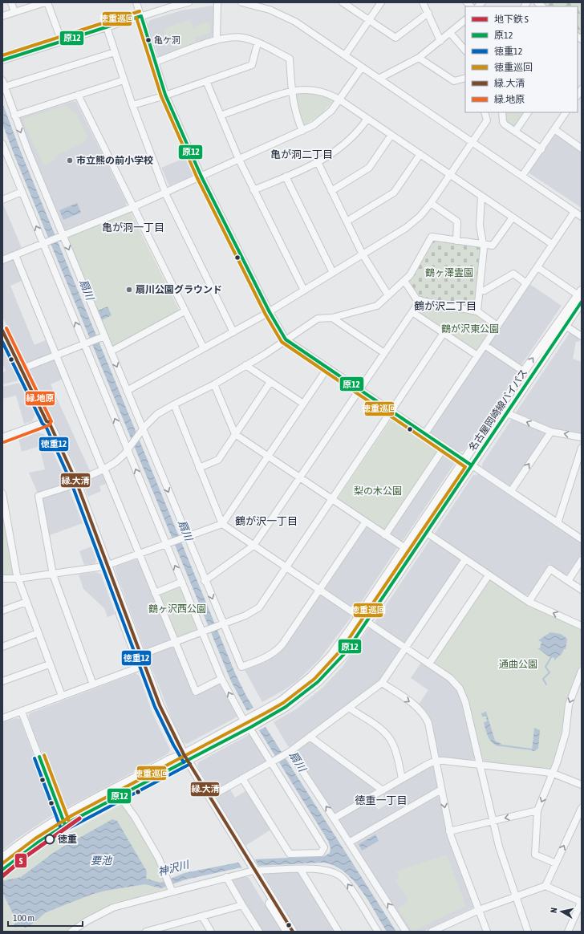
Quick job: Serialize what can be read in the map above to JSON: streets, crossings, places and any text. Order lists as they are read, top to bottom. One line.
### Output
{"streets":{"main road":["名古屋岡崎線バイパス"]},"districts":["亀が洞二丁目","亀が洞一丁目","鶴が沢二丁目","鶴が沢一丁目","徳重一丁目"],"water":["扇川","要池","神沢川"],"parks":["鶴ヶ澤霊園","鶴が沢東公園","梨の木公園","鶴ヶ沢西公園","通曲公園"],"places":["亀ケ洞","市立熊の前小学校","扇川公園グラウンド","徳重"],"lines":["transit line 徳重巡回","transit line 原12","transit line 緑.地原","transit line 緑.大清","transit line 徳重12","metro line S"],"legend":["地下鉄 S","原12","徳重12","徳重巡回","緑.大清","緑.地原"],"scale_bar":"100 m","north":"left"}
